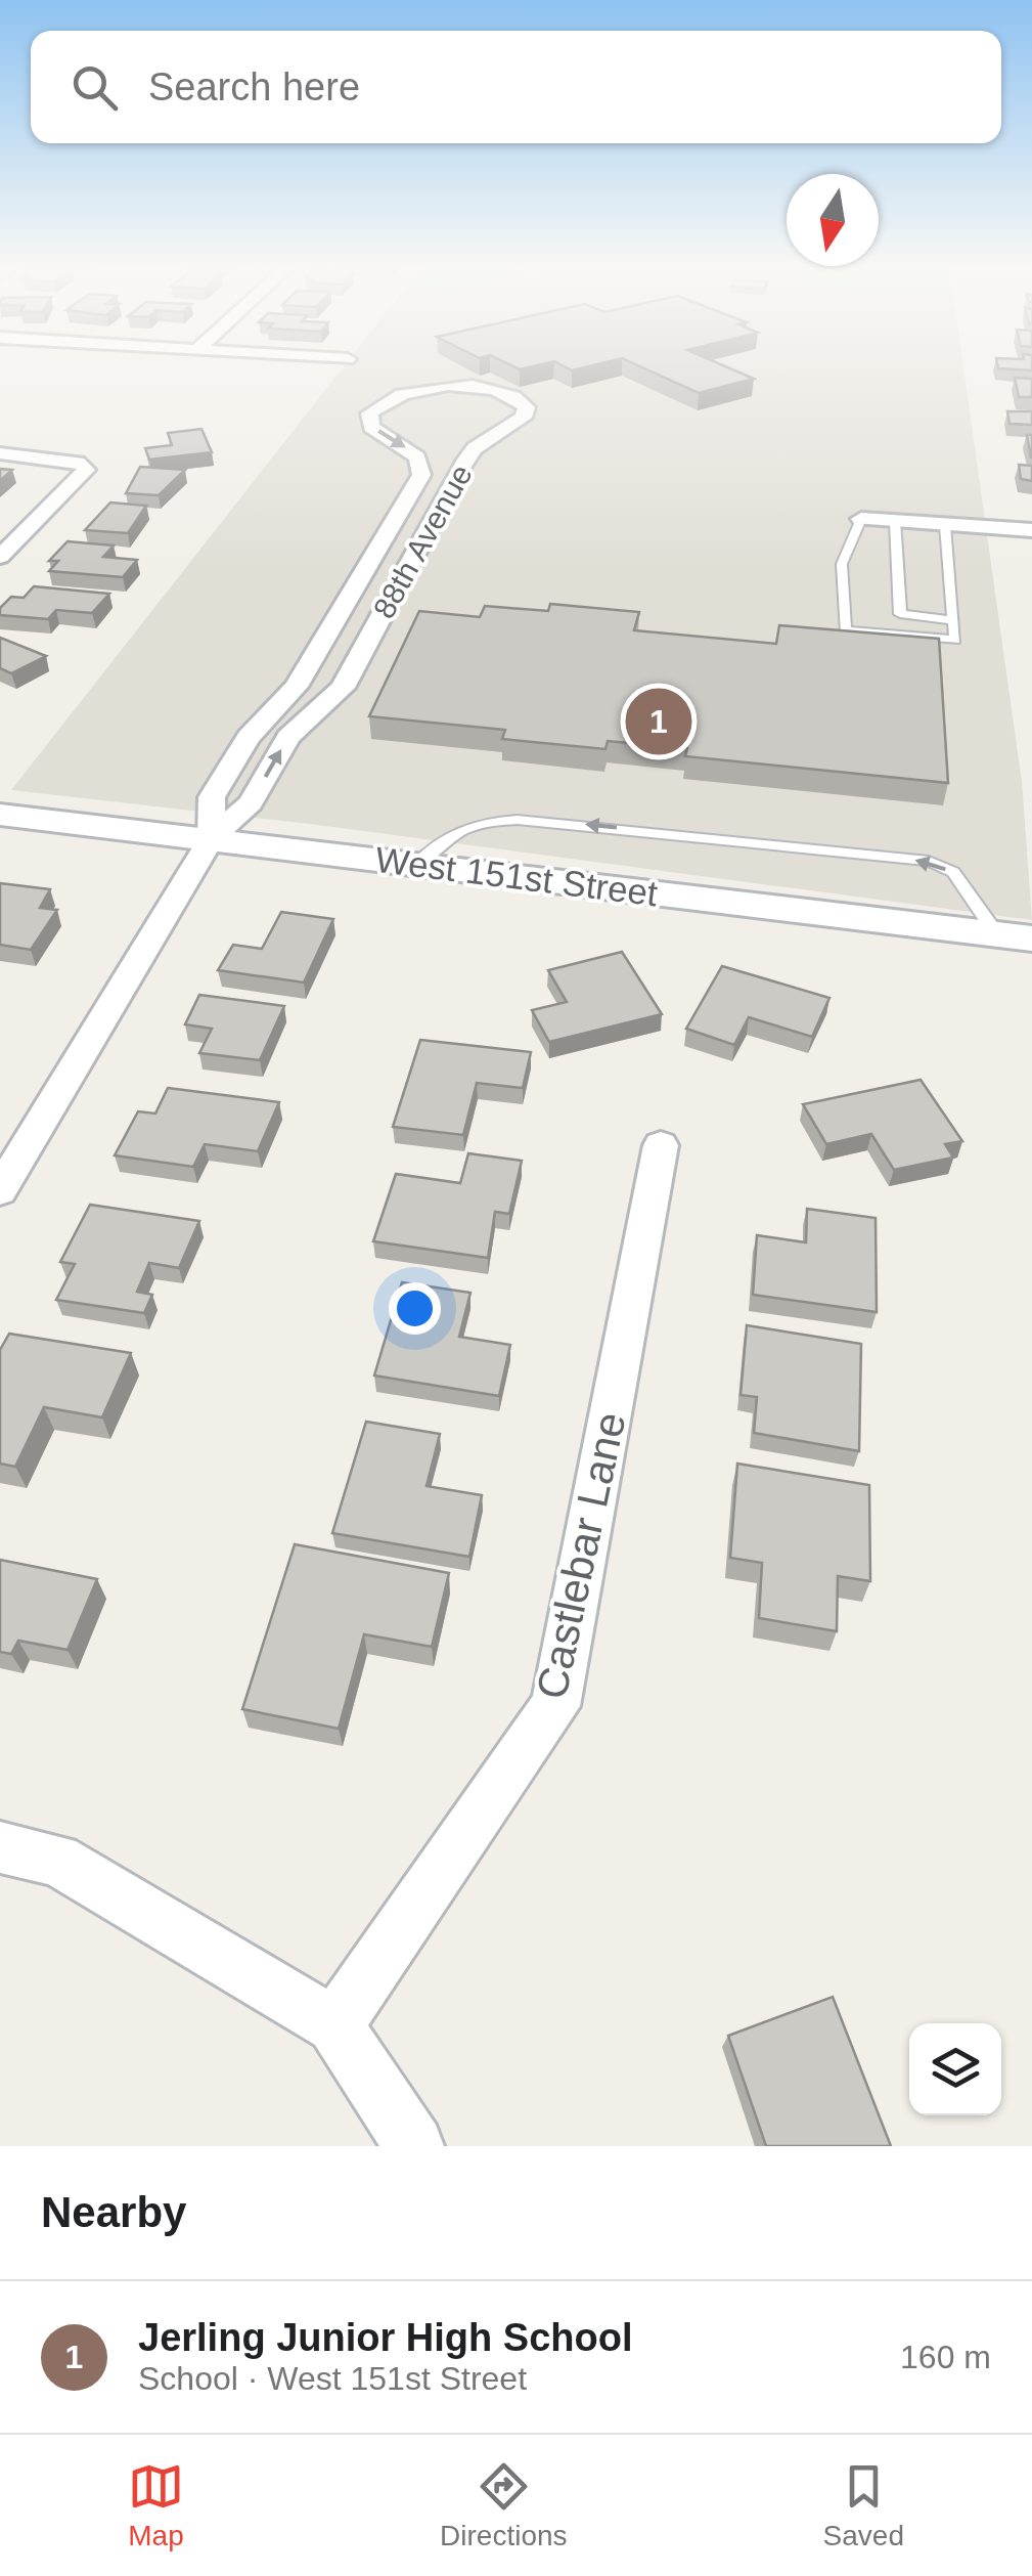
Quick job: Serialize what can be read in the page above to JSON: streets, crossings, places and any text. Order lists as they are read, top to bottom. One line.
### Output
{"streets":{"street":["88th Avenue","West 151st Street","Castlebar Lane"]},"crossings":[["88th Avenue","West 151st Street"]],"north":"bottom","page":{"search":"Search here","pins":"1","heading":"Nearby","list":[{"mark":"1","name":"Jerling Junior High School","note":"School · West 151st Street","value":"160 m"}],"nav":["Map","Directions","Saved"]}}
